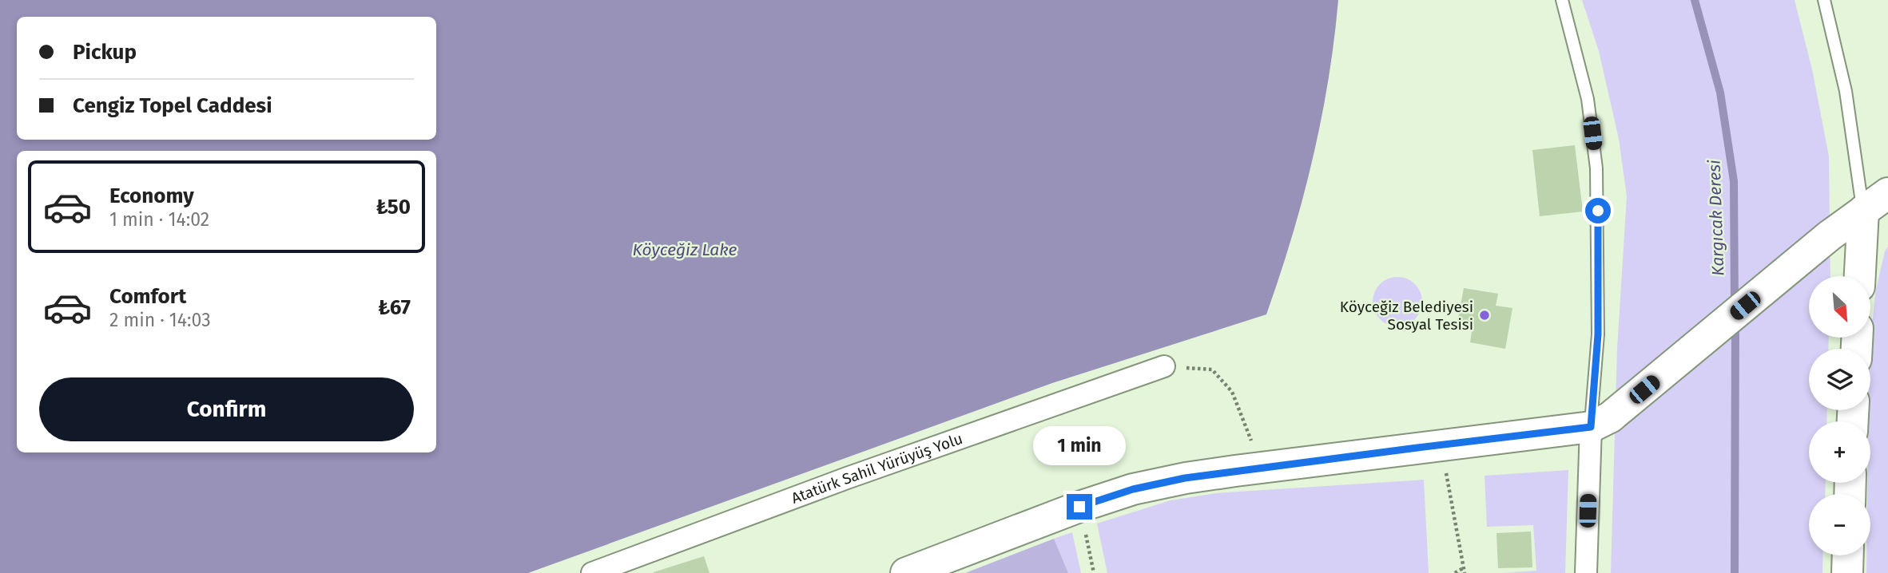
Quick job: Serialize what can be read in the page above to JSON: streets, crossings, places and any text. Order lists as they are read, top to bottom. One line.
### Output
{"streets":{"street":["Atatürk Sahil Yürüyüş Yolu"]},"water":["Kargıcak Deresi","Köyceğiz Lake"],"places":["Köyceğiz Belediyesi Sosyal Tesisi"],"north":"bottom right","page":{"banner":["Pickup","Cengiz Topel Caddesi"],"list":[{"name":"Economy","note":"1 min · 14:02","value":"₺50"},{"name":"Comfort","note":"2 min · 14:03","value":"₺67"}],"map_buttons":["+","−"],"buttons":"Confirm","bubble":"1 min"}}
